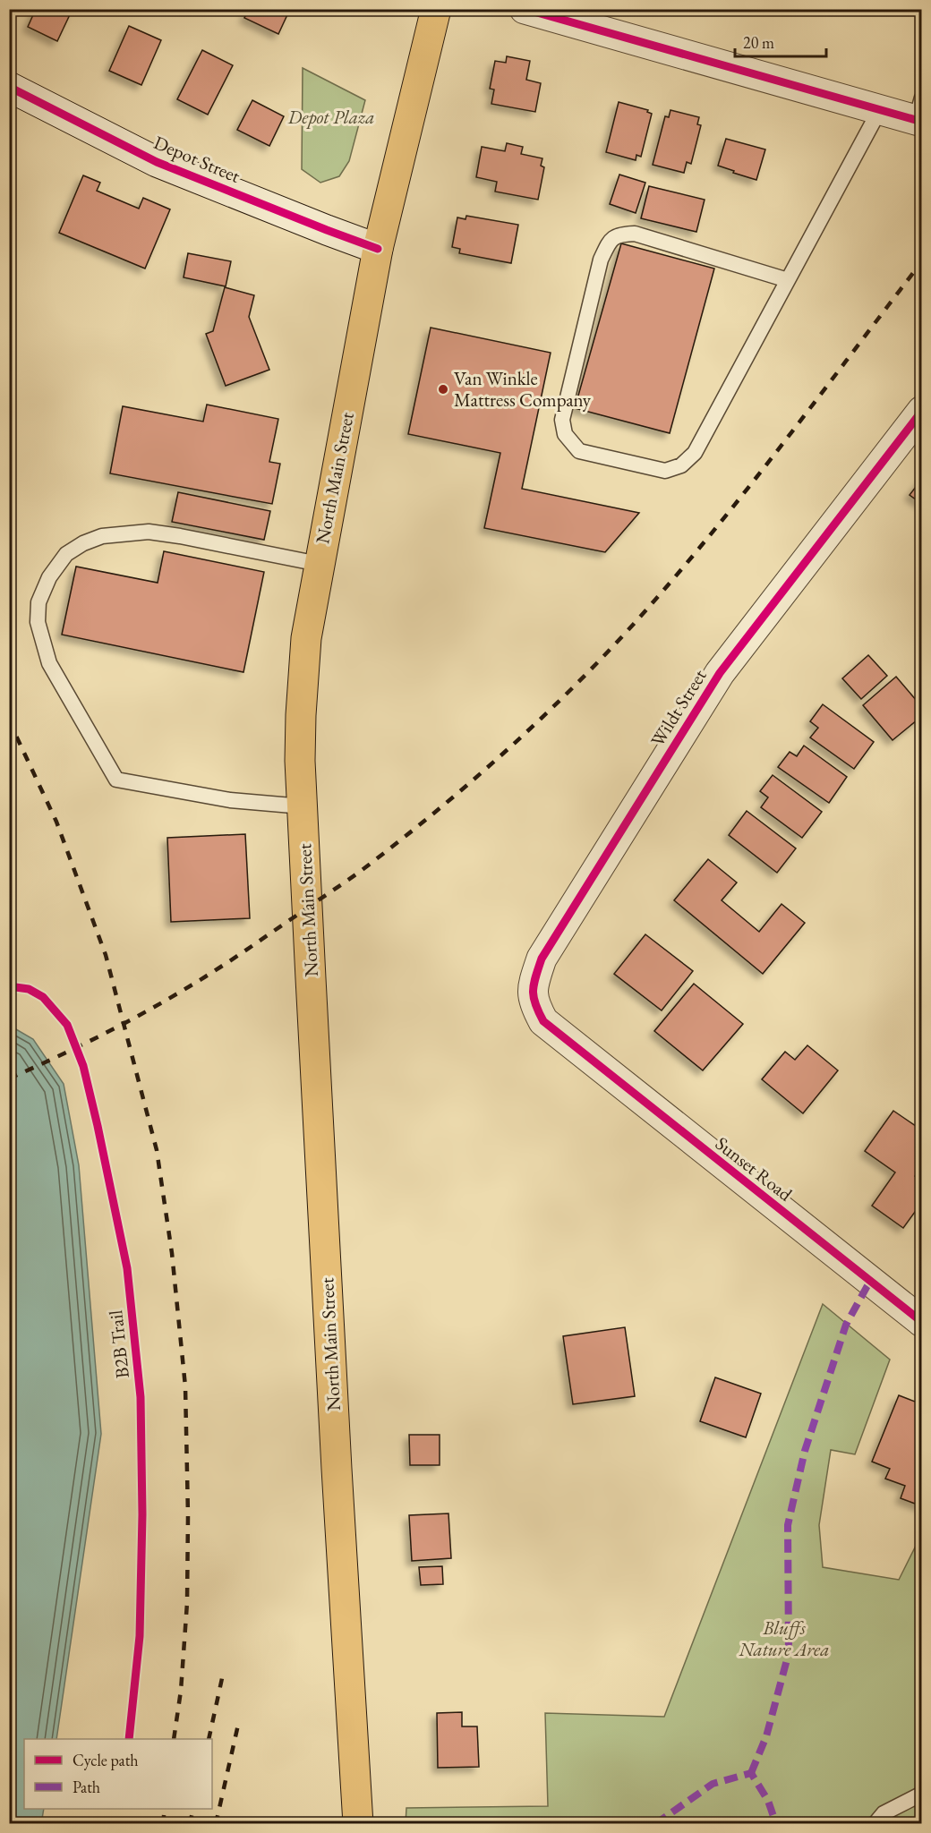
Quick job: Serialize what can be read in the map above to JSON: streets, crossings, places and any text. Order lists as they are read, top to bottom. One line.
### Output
{"streets":{"main road":["North Main Street"],"street":["Depot Street","Wildt Street","Sunset Road"],"cycle path":["B2B Trail"]},"crossings":[["Depot Street","North Main Street"],["Wildt Street","Sunset Road"]],"parks":["Depot Plaza","Bluffs Nature Area"],"places":["Van Winkle Mattress Company"],"legend":["Cycle path","Path"],"scale_bar":"20 m"}
